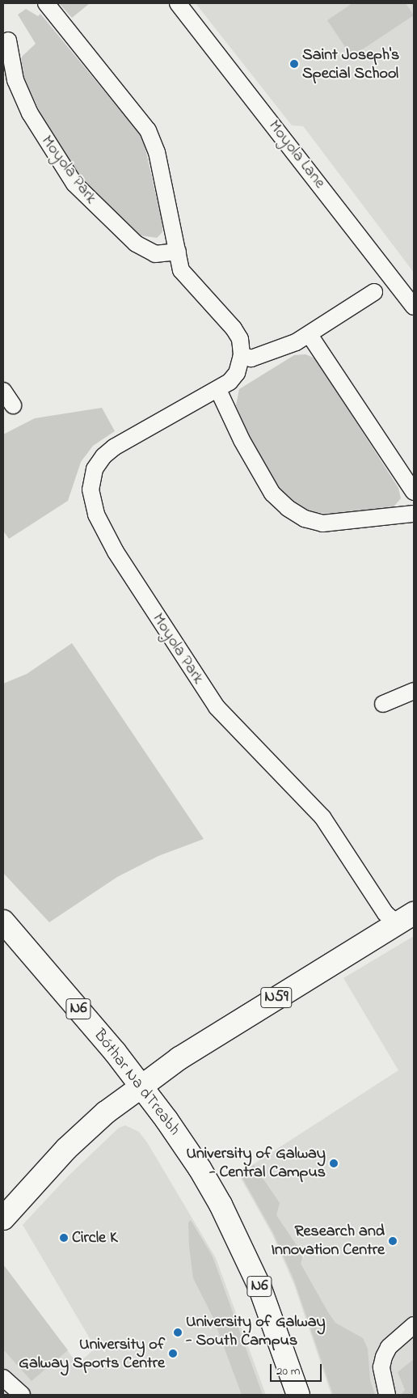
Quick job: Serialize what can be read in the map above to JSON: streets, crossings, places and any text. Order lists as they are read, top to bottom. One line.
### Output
{"streets":{"main road":["N59","N6","Bóthar Na dTreabh"],"street":["Moyola Lane","Moyola Park"]},"crossings":[["Moyola Park","N59"],["N59","Bóthar Na dTreabh"]],"places":["Saint Joseph's Special School","University of Galway - Central Campus","Circle K","Research and Innovation Centre","University of Galway - South Campus","University of Galway Sports Centre"],"scale_bar":"20 m"}
